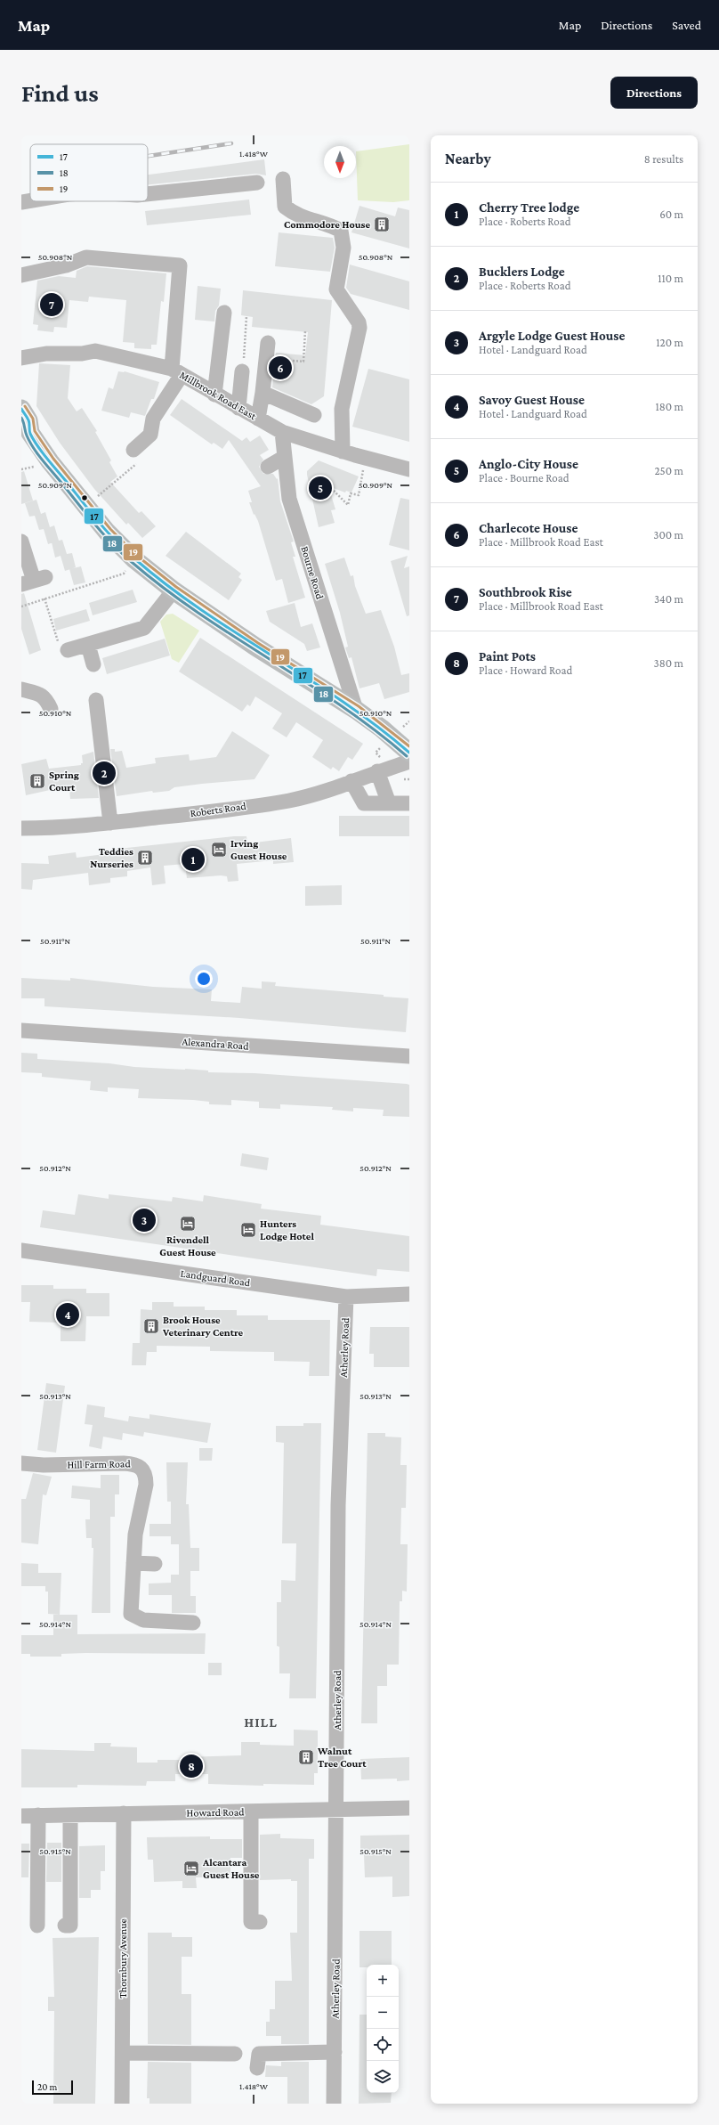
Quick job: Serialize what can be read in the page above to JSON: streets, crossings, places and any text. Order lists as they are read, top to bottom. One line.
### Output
{"streets":{"street":["Millbrook Road East","Bourne Road","Roberts Road","Alexandra Road","Landguard Road","Atherley Road","Hill Farm Road","Howard Road","Thornbury Avenue"]},"crossings":[["Millbrook Road East","Bourne Road"],["Landguard Road","Atherley Road"],["Atherley Road","Howard Road"],["Howard Road","Thornbury Avenue"]],"districts":["HILL"],"places":{"building":["Commodore House","Spring Court","Teddies Nurseries","Brook House Veterinary Centre","Walnut Tree Court"],"hotel":["Irving Guest House","Rivendell Guest House","Hunters Lodge Hotel","Alcantara Guest House"]},"lines":["transit line 19","transit line 17","transit line 18"],"legend":["17","18","19"],"scale_bar":"20 m","north":"bottom","page":{"header":"Map","nav":["Map","Directions","Saved"],"buttons":"Directions","title":"Find us","heading":["Nearby","8 results"],"list":[{"mark":"1","name":"Cherry Tree lodge","note":"Place · Roberts Road","value":"60 m"},{"mark":"2","name":"Bucklers Lodge","note":"Place · Roberts Road","value":"110 m"},{"mark":"3","name":"Argyle Lodge Guest House","note":"Hotel · Landguard Road","value":"120 m"},{"mark":"4","name":"Savoy Guest House","note":"Hotel · Landguard Road","value":"180 m"},{"mark":"5","name":"Anglo-City House","note":"Place · Bourne Road","value":"250 m"},{"mark":"6","name":"Charlecote House","note":"Place · Millbrook Road East","value":"300 m"},{"mark":"7","name":"Southbrook Rise","note":"Place · Millbrook Road East","value":"340 m"},{"mark":"8","name":"Paint Pots","note":"Place · Howard Road","value":"380 m"}],"pins":["7","6","5","2","1","3","4","8"],"map_buttons":["+","−"],"scale":"20 m"},"coordinates":["1.418°W","50.908°N","50.909°N","50.910°N","50.911°N","50.912°N","50.913°N","50.914°N","50.915°N"]}
